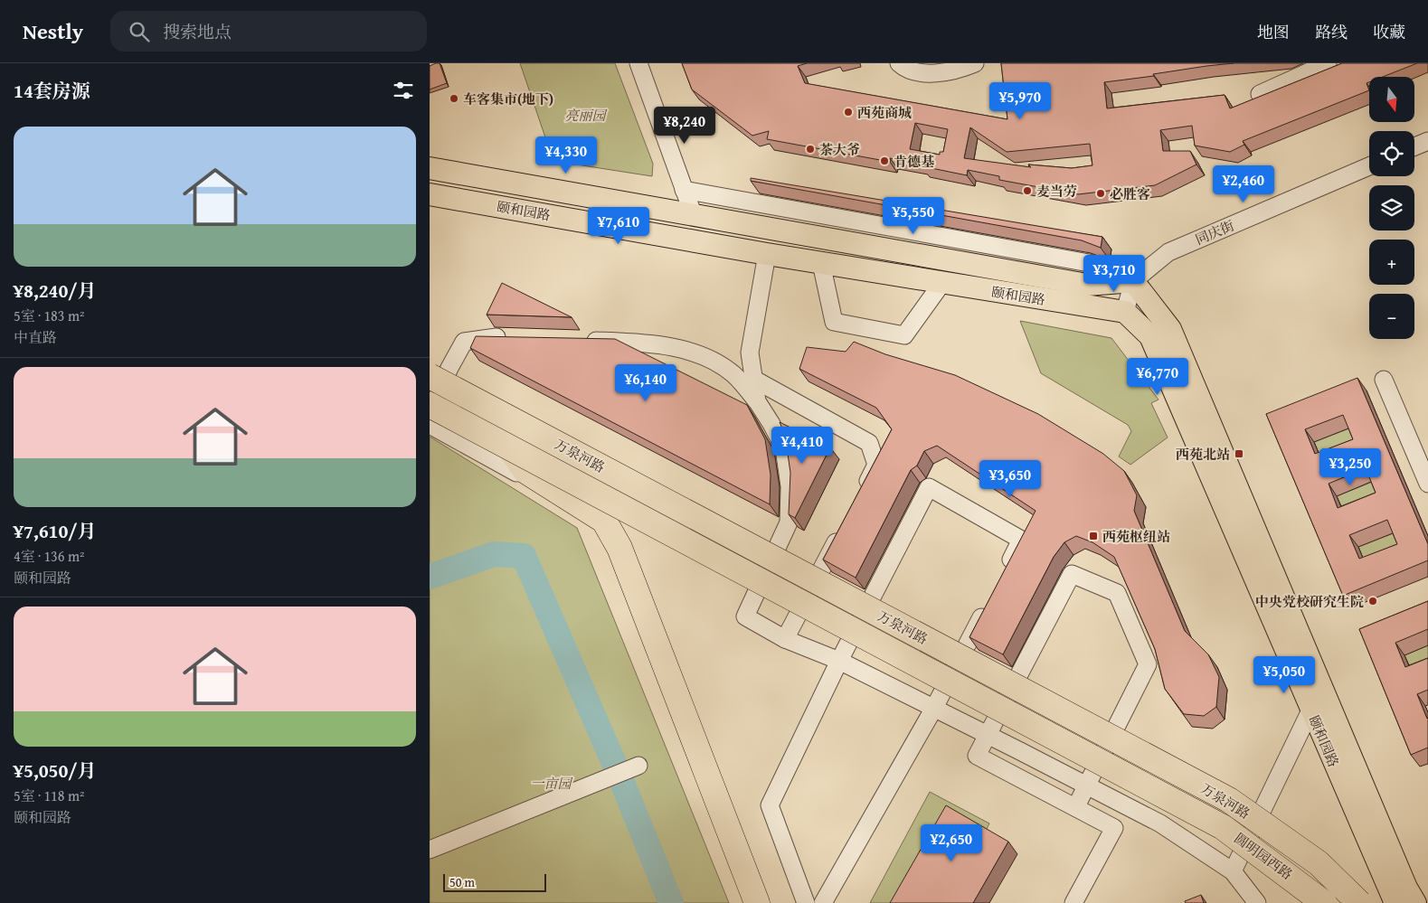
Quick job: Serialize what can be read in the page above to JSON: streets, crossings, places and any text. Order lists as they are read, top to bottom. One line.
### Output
{"streets":{"highway":["万泉河路","圆明园西路"],"main road":["颐和园路"],"street":["同庆街"]},"crossings":[["颐和园路","同庆街"],["万泉河路","圆明园西路"]],"parks":["亮丽园","一亩园"],"places":{"other":["车客集市(地下)","西苑商城","茶大爷","肯德基","麦当劳","必胜客","中央党校研究生院"],"transit":["西苑北站","西苑枢纽站"]},"scale_bar":"50 m","north":"bottom","page":{"header":"Nestly","search":"搜索地点","nav":["地图","路线","收藏"],"heading":"14套房源","map_buttons":["+","−"],"price":["¥5,970","¥8,240","¥4,330","¥2,460","¥5,550","¥7,610","¥3,710","¥6,770","¥6,140","¥4,410","¥3,250","¥3,650","¥5,050","¥2,650"],"list":[{"name":"¥8,240/月","note":"5室 · 183 m² · 中直路"},{"name":"¥7,610/月","note":"4室 · 136 m² · 颐和园路"},{"name":"¥5,050/月","note":"5室 · 118 m² · 颐和园路"}],"scale":"50 m"}}
